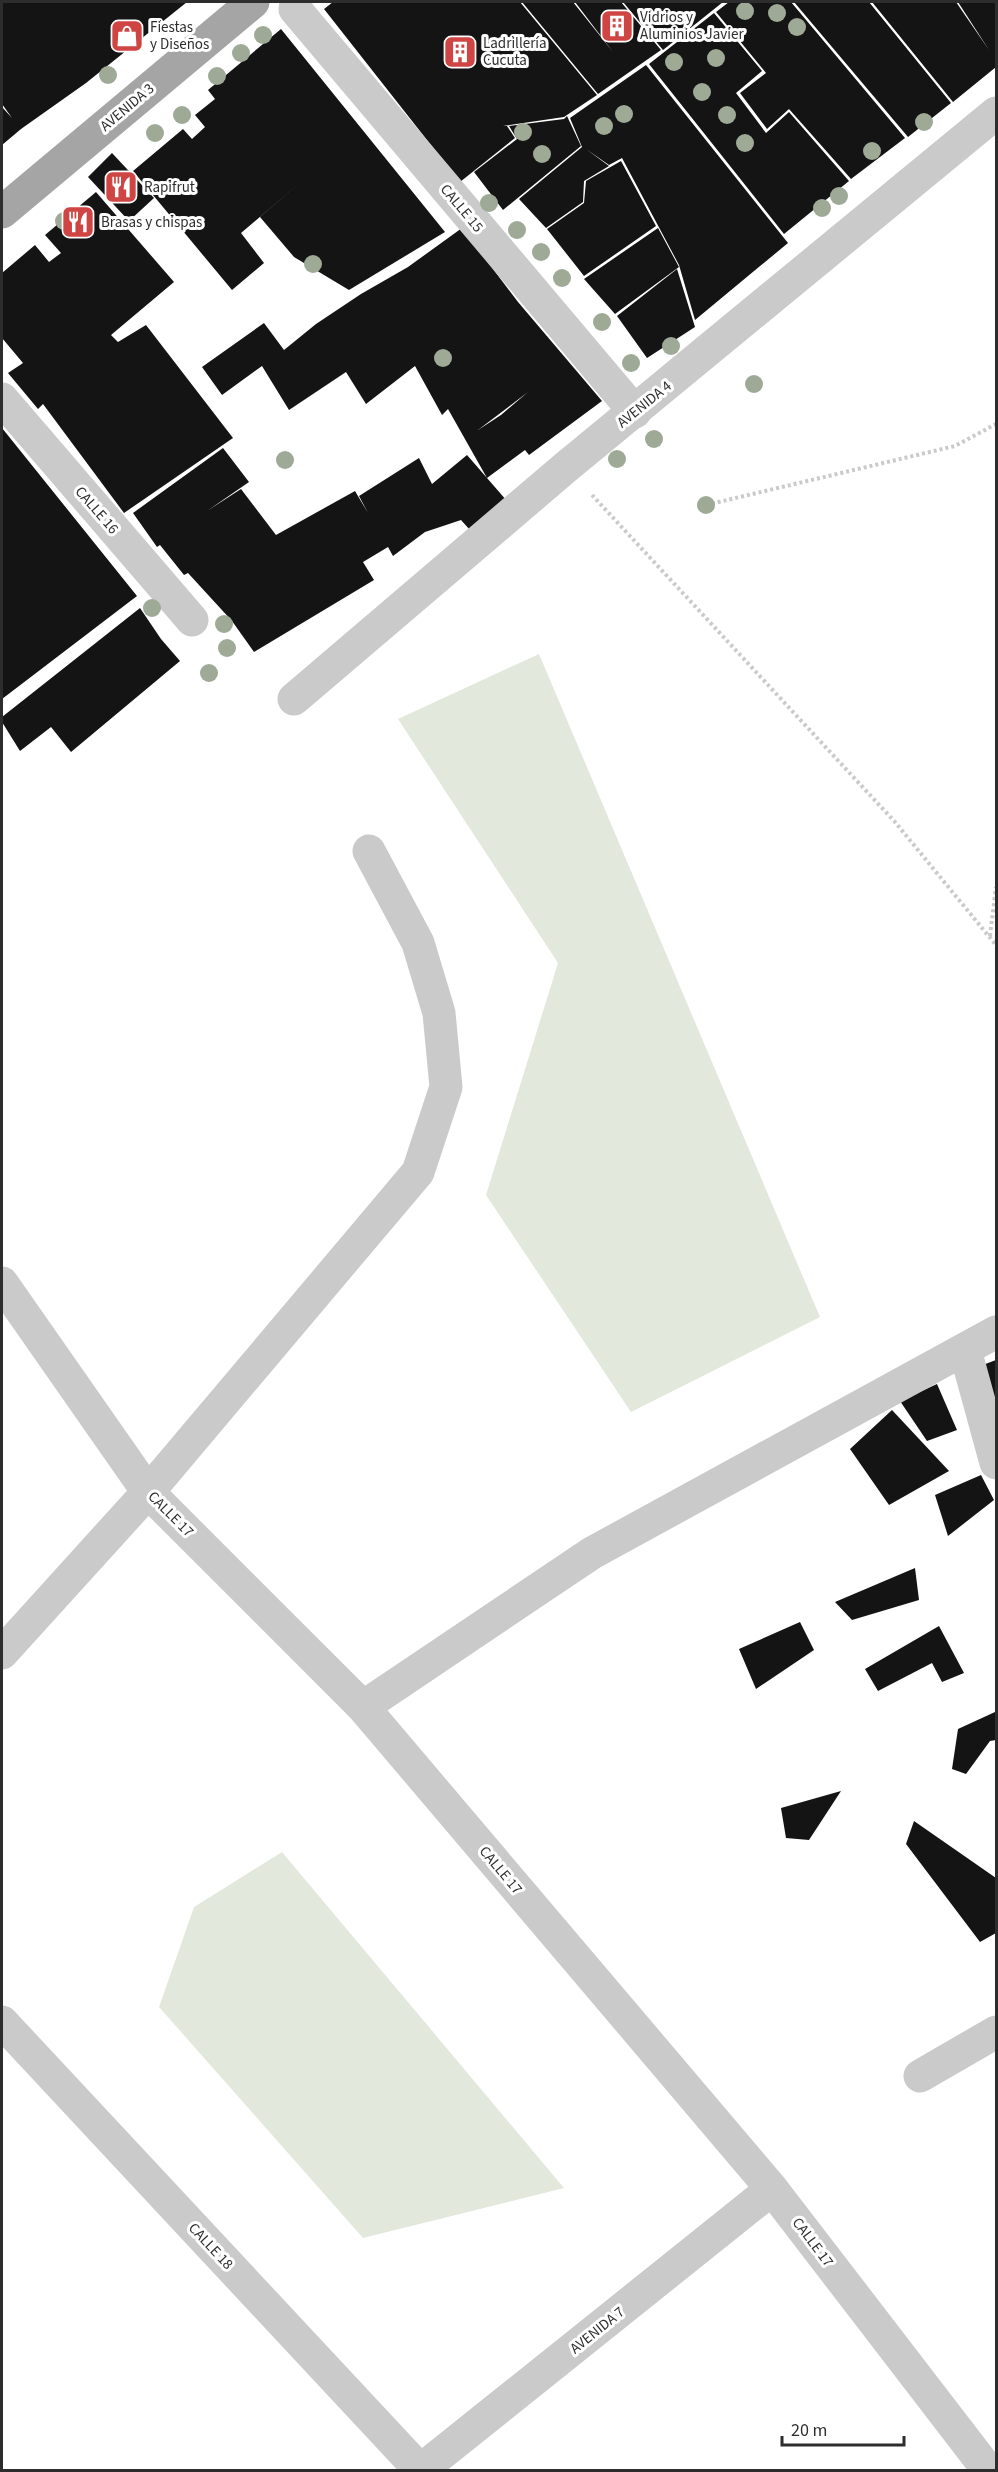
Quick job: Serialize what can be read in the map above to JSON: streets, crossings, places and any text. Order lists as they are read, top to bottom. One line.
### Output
{"streets":{"main road":["AVENIDA 3"],"street":["CALLE 15","AVENIDA 4","CALLE 16","CALLE 17","CALLE 18","AVENIDA 7"]},"crossings":[["CALLE 15","AVENIDA 4"],["CALLE 17","AVENIDA 7"],["CALLE 18","AVENIDA 7"]],"places":{"building":["Vidrios y Aluminios Javier","Ladrillería Cucuta"],"shop":["Fiestas y Diseños"],"restaurant":["Rapifrut","Brasas y chispas"]},"scale_bar":"20 m"}
